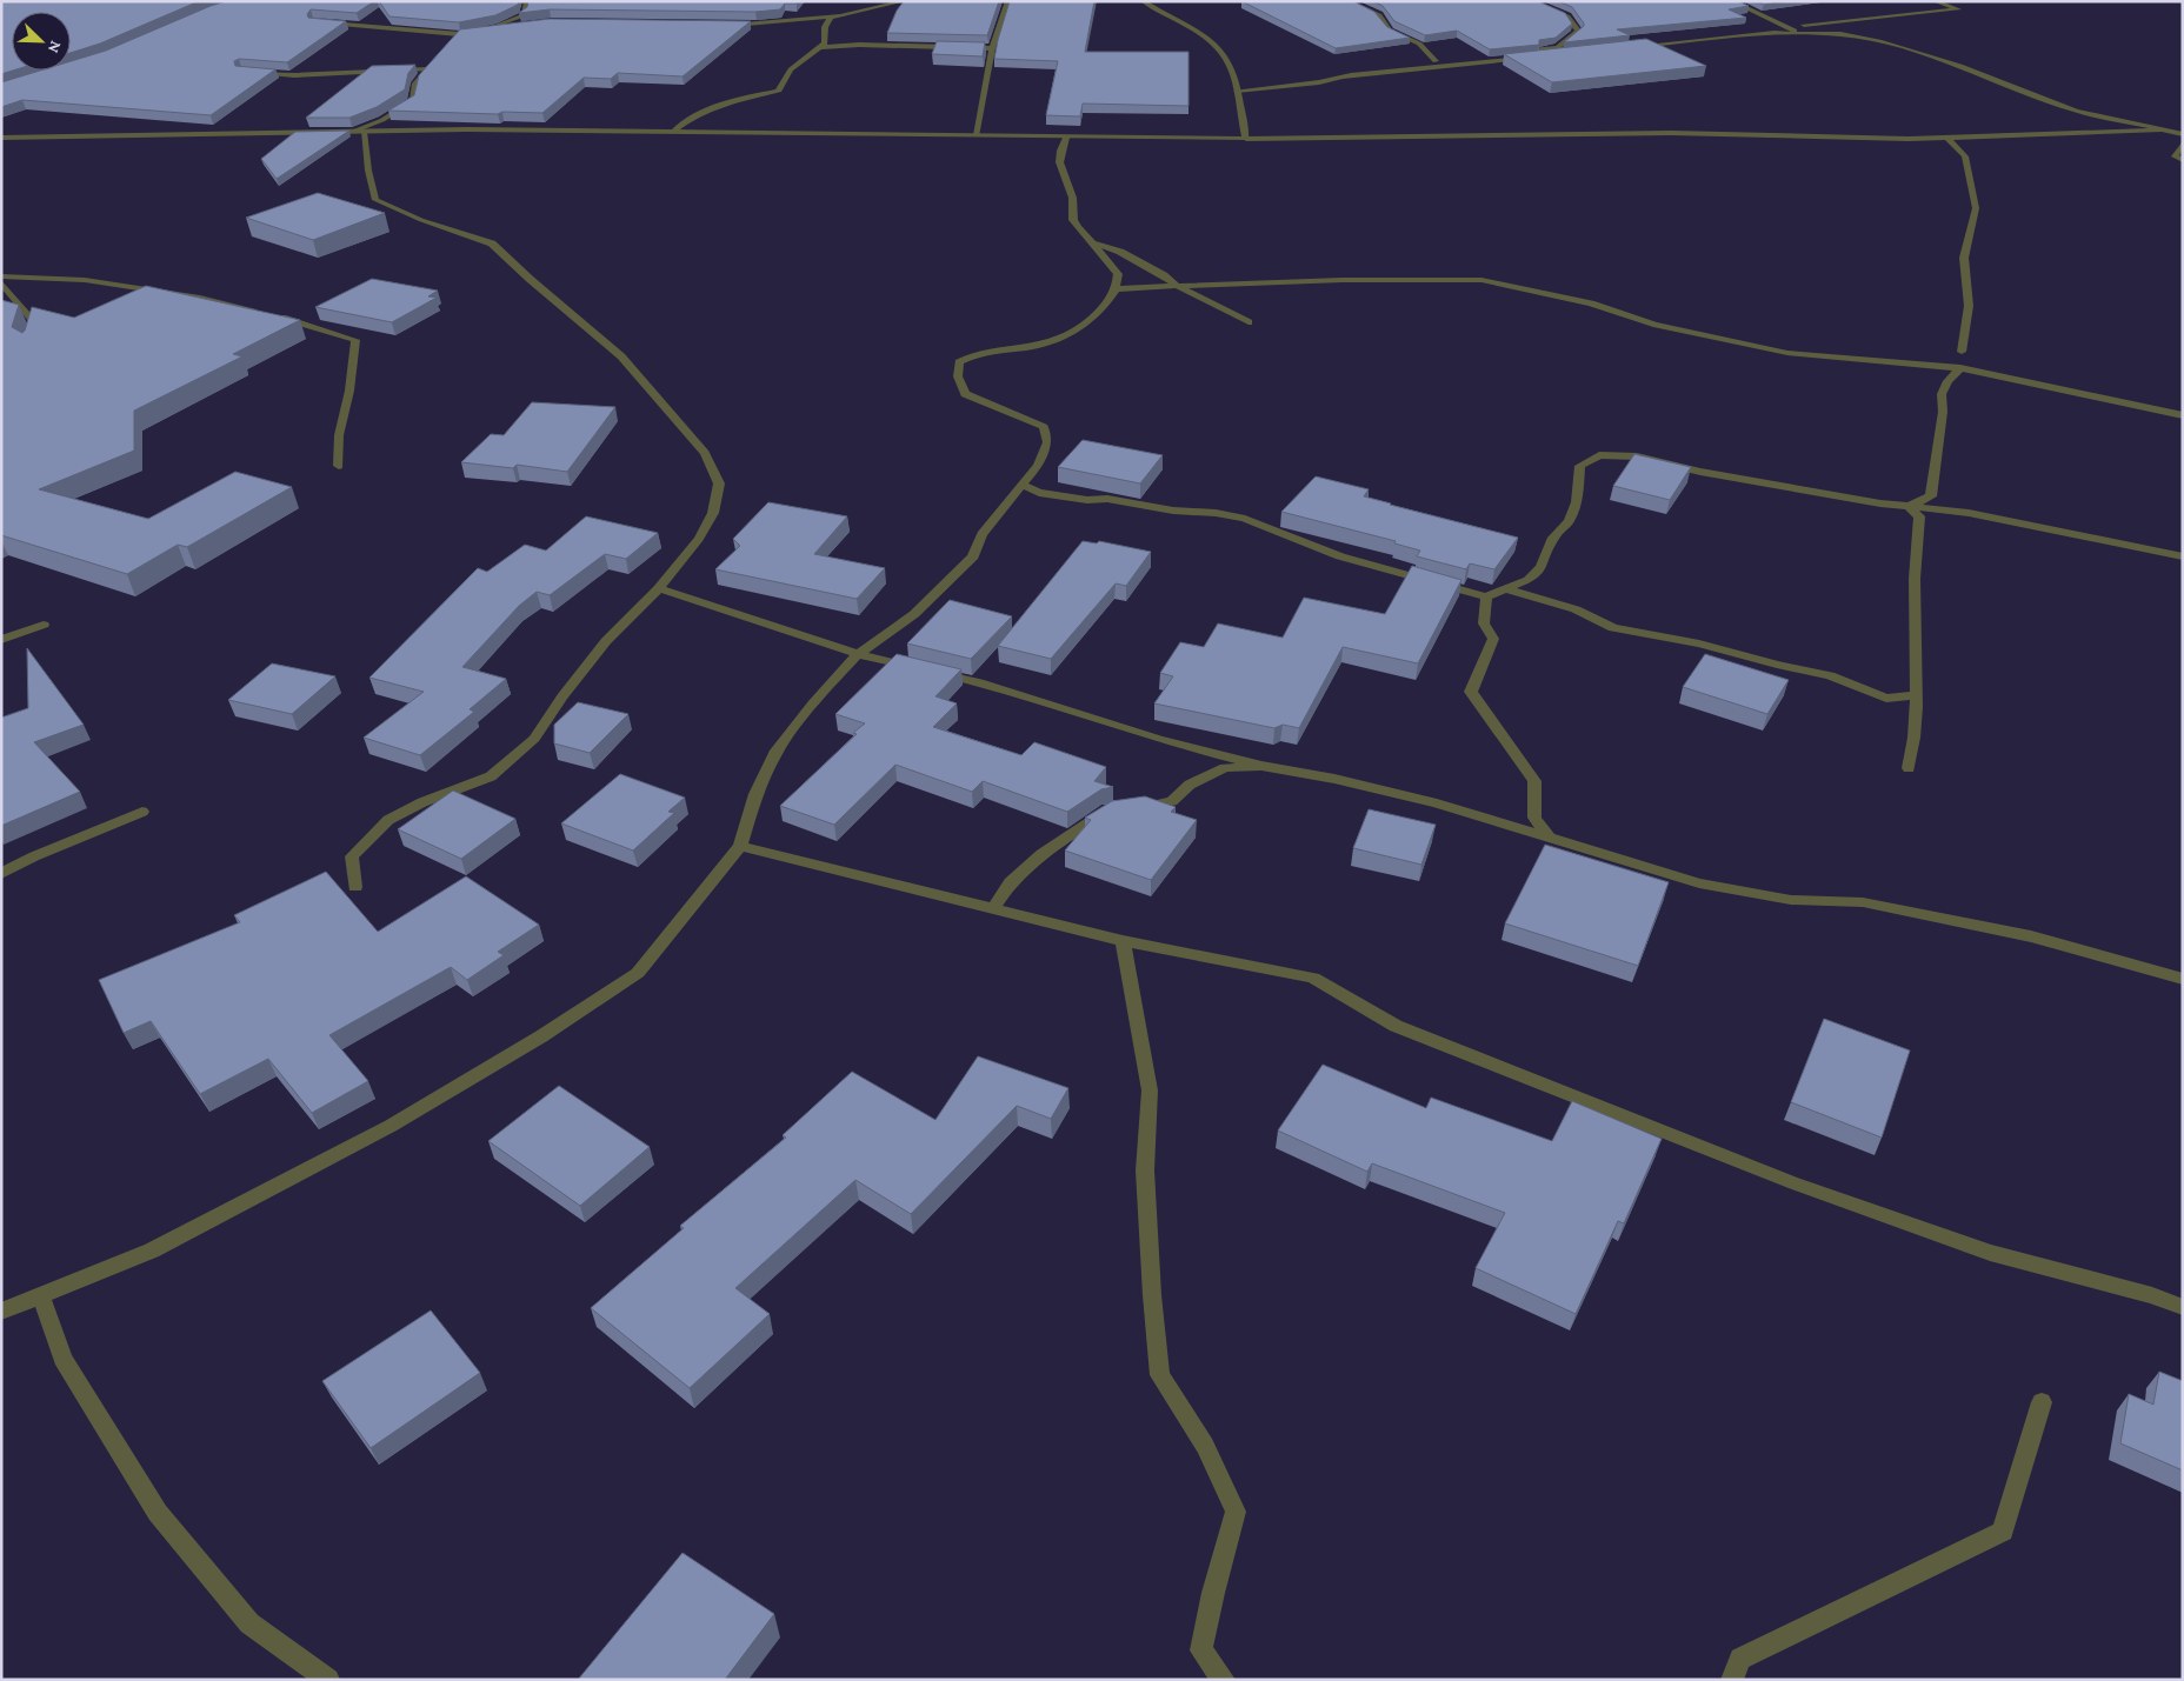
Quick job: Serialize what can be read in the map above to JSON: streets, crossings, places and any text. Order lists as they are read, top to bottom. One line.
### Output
{"north":"bottom right"}
